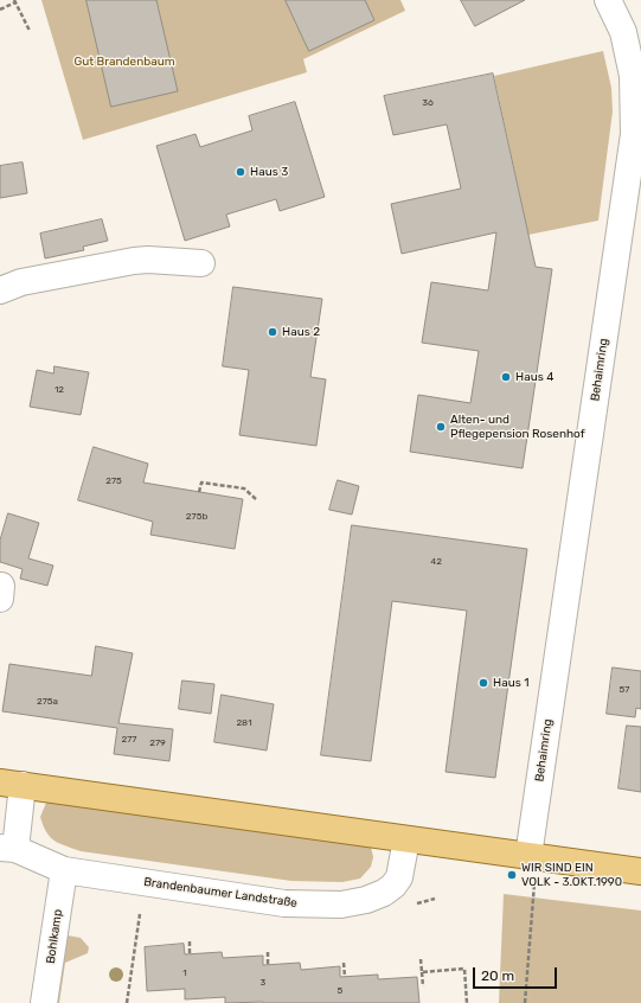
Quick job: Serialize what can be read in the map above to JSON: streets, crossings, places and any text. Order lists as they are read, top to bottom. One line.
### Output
{"streets":{"street":["Behaimring","Brandenbaumer Landstraße","Bohlkamp"]},"crossings":[["Brandenbaumer Landstraße","Bohlkamp"]],"parks":["Gut Brandenbaum"],"places":["Haus 3","Haus 2","Haus 4","Alten- und Pflegepension Rosenhof","Haus 1","WIR SIND EIN VOLK - 3.OKT.1990"],"house_numbers":["36","12","275","275b","42","57","275a","281","277","279","1","3","5"],"scale_bar":"20 m"}
